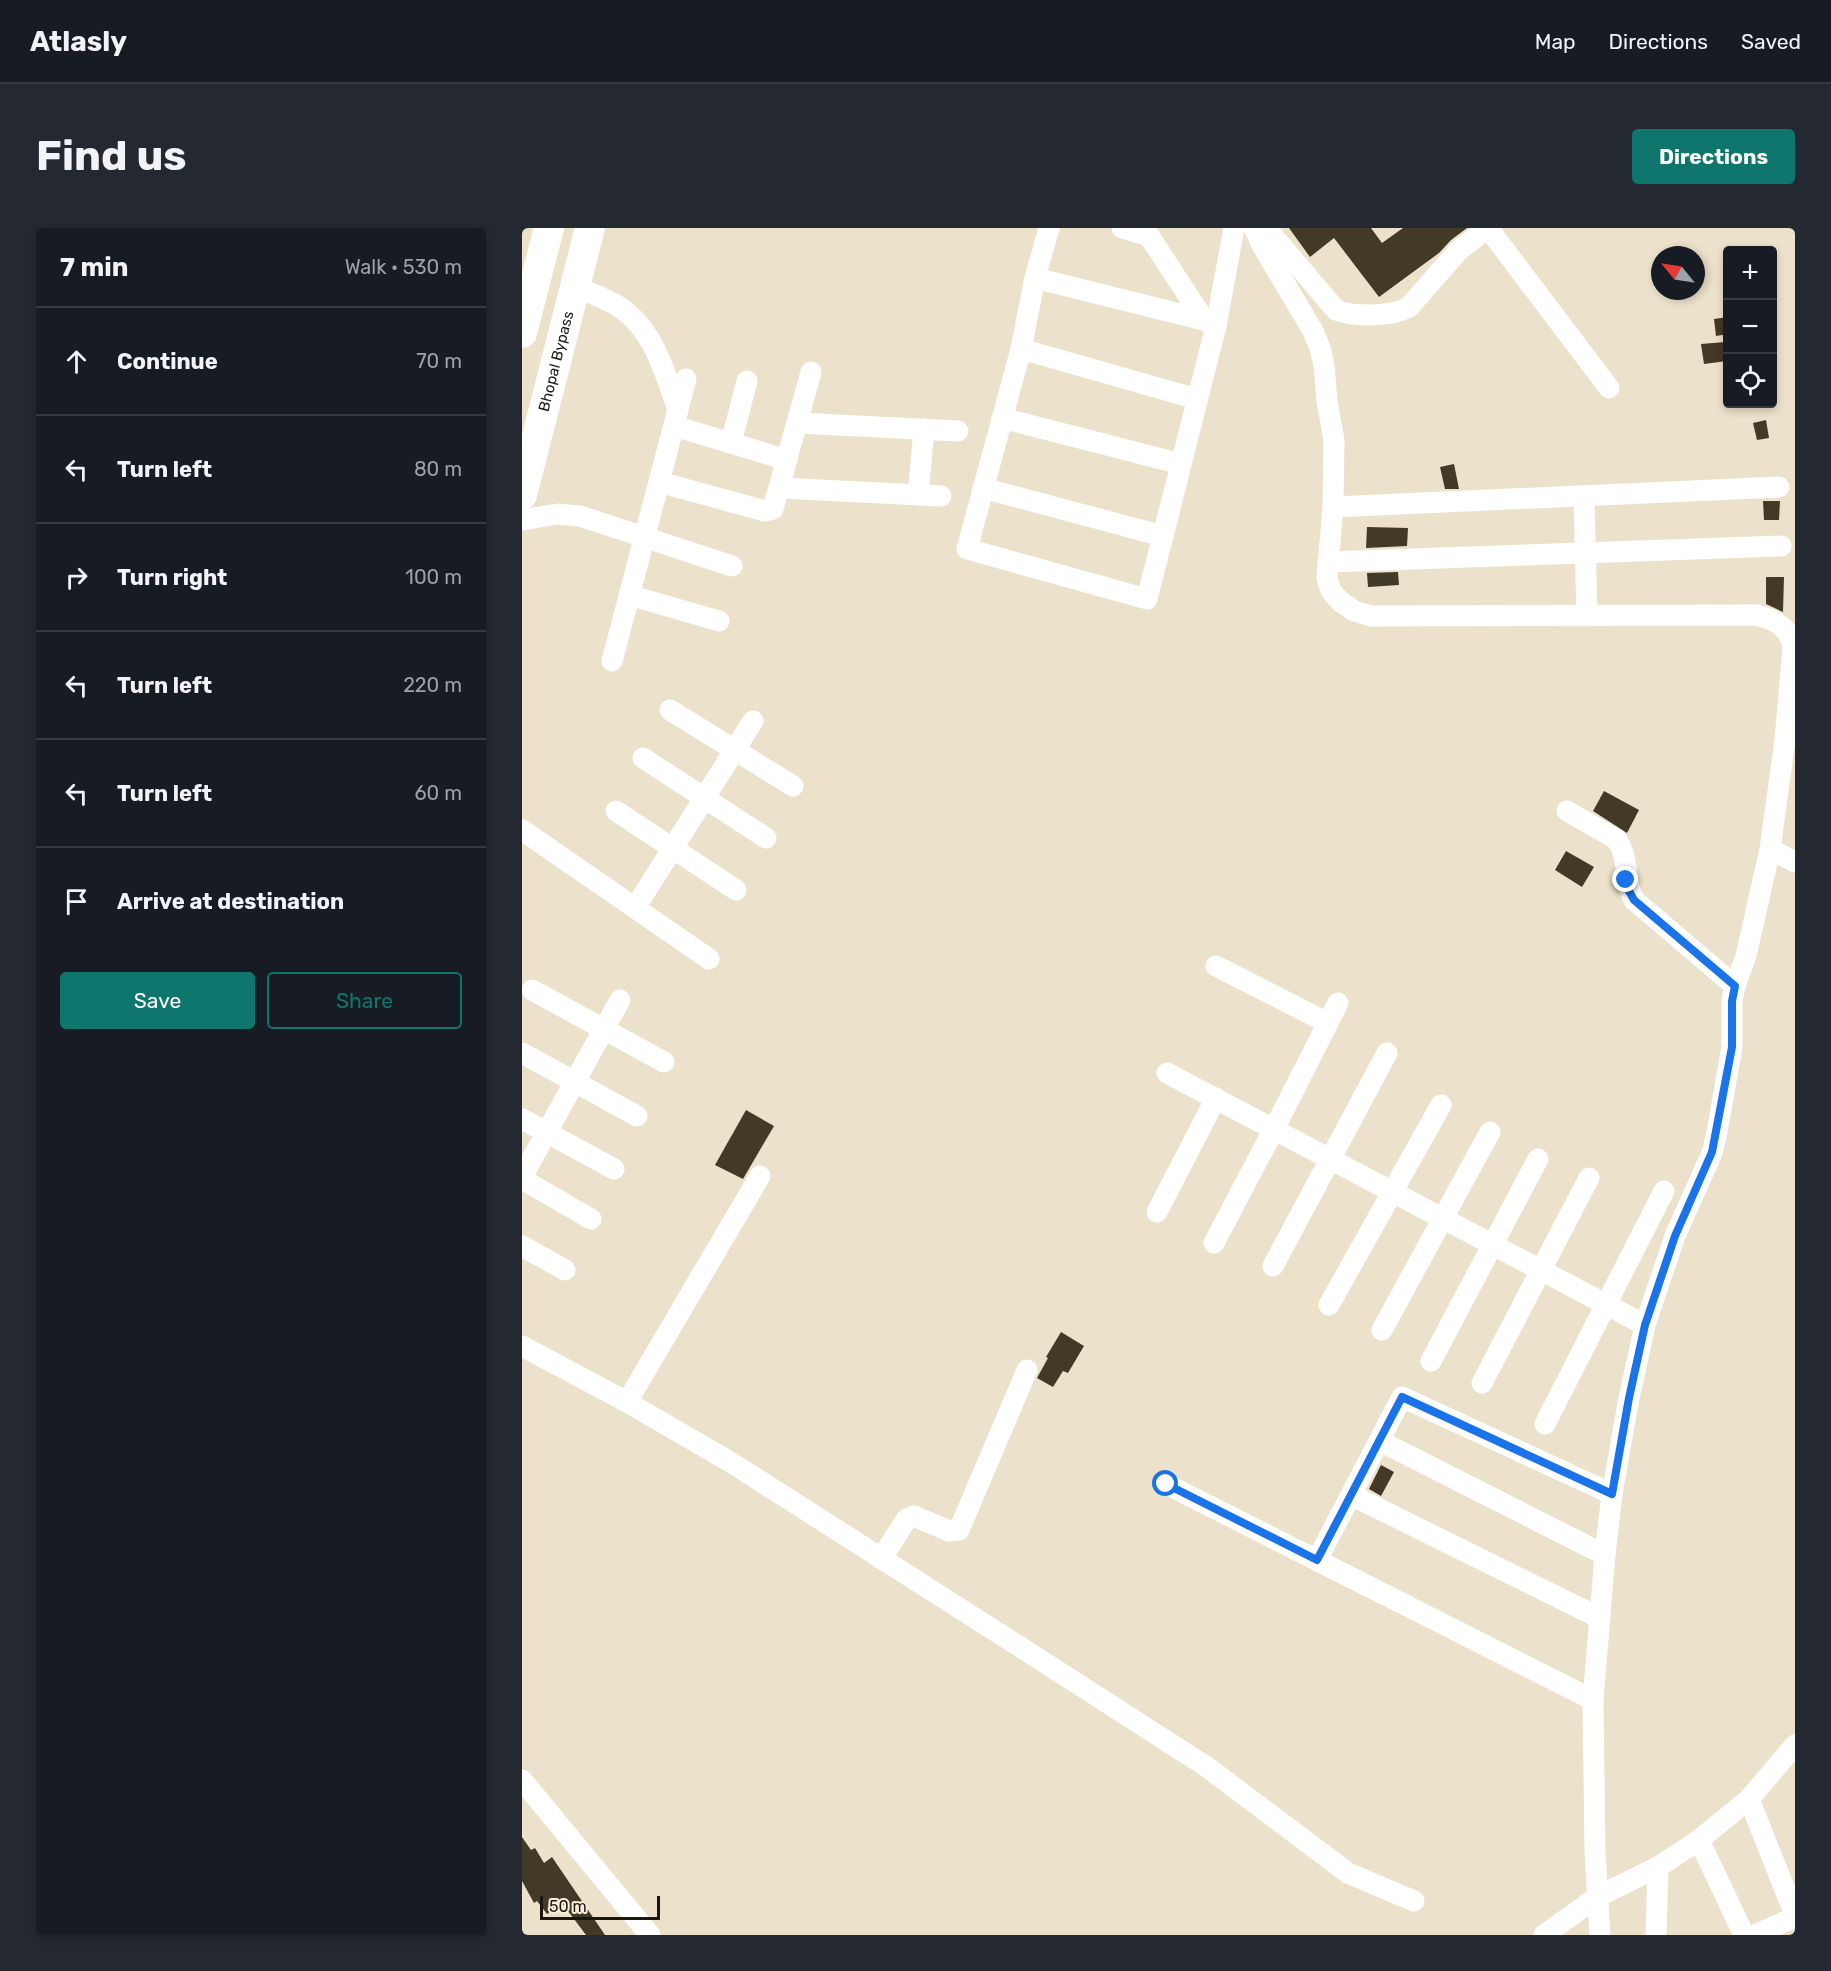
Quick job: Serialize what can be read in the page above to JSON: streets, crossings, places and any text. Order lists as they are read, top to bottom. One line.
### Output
{"streets":{"highway":["Bhopal Bypass"]},"scale_bar":"50 m","north":"top left","page":{"header":"Atlasly","nav":["Map","Directions","Saved"],"buttons":["Directions",["Save","Share"]],"title":"Find us","heading":["7 min","Walk · 530 m"],"map_buttons":["+","−"],"list":[["Continue","70 m"],["Turn left","80 m"],["Turn right","100 m"],["Turn left","220 m"],["Turn left","60 m"],"Arrive at destination"],"scale":"50 m"}}
